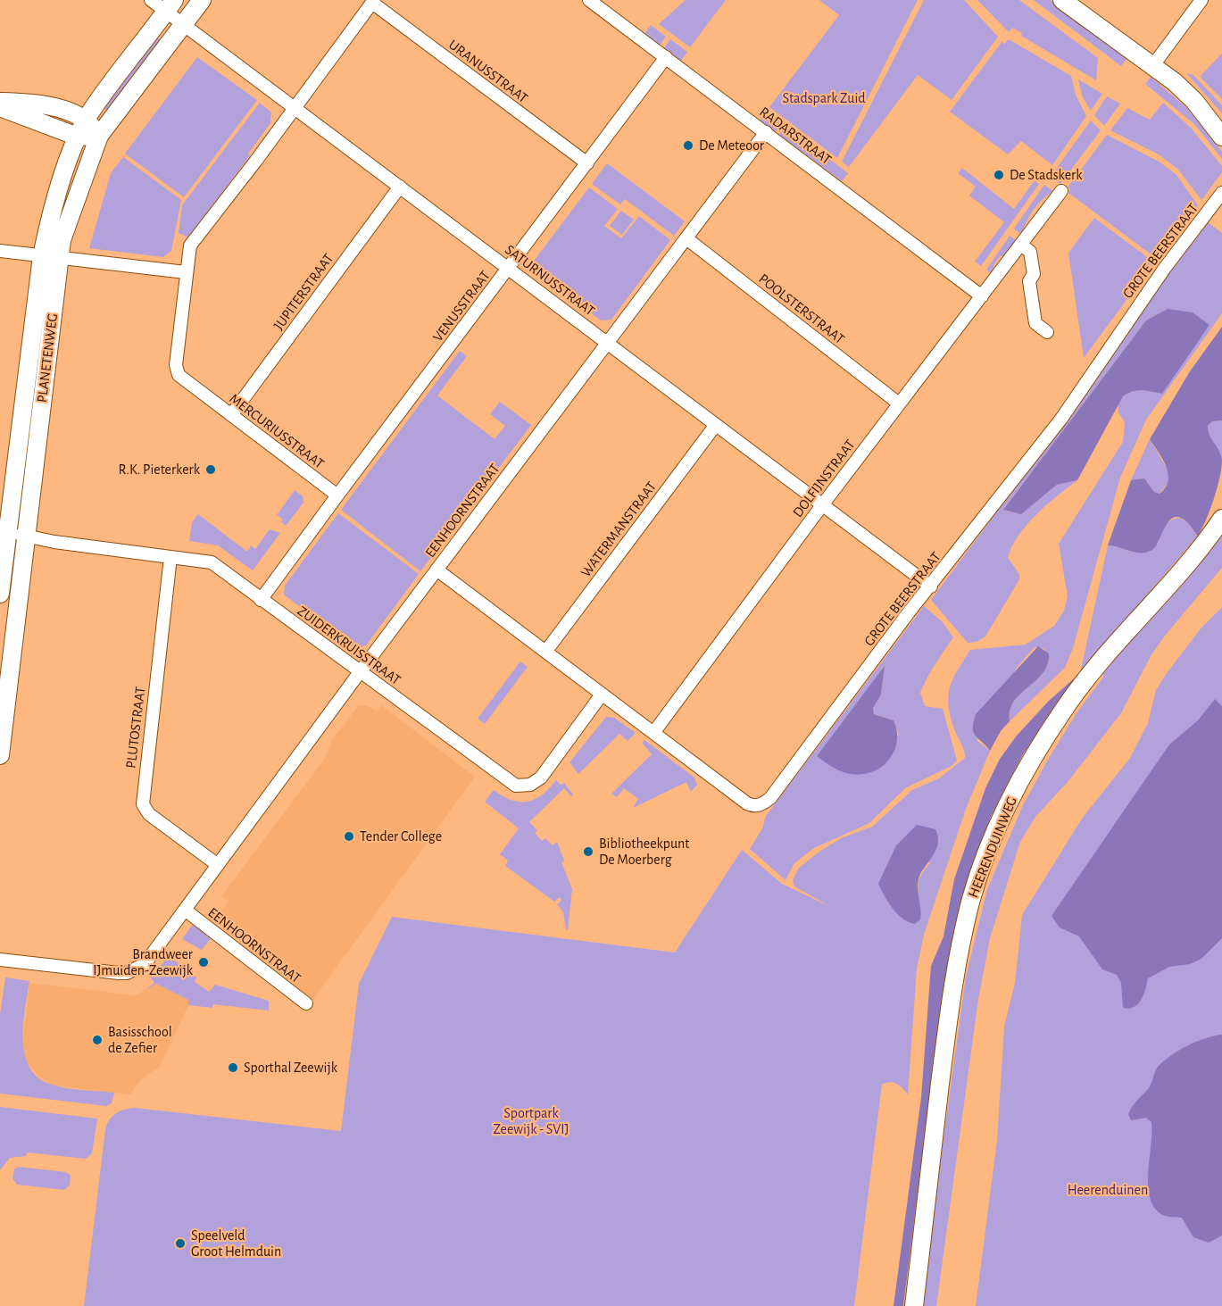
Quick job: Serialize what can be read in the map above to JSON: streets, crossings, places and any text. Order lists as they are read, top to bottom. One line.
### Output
{"streets":{"main road":["PLANETENWEG","HEERENDUINWEG"],"street":["URANUSSTRAAT","RADARSTRAAT","GROTE BEERSTRAAT","SATURNUSSTRAAT","JUPITERSTRAAT","VENUSSTRAAT","POOLSTERSTRAAT","MERCURIUSSTRAAT","DOLFIJNSTRAAT","EENHOORNSTRAAT","WATERMANSTRAAT","ZUIDERKRUISSTRAAT","PLUTOSTRAAT"]},"crossings":[["URANUSSTRAAT","VENUSSTRAAT"],["URANUSSTRAAT","MERCURIUSSTRAAT"],["RADARSTRAAT","VENUSSTRAAT"],["RADARSTRAAT","DOLFIJNSTRAAT"],["RADARSTRAAT","EENHOORNSTRAAT"],["GROTE BEERSTRAAT","SATURNUSSTRAAT"],["GROTE BEERSTRAAT","DOLFIJNSTRAAT"],["GROTE BEERSTRAAT","EENHOORNSTRAAT"],["GROTE BEERSTRAAT","WATERMANSTRAAT"],["GROTE BEERSTRAAT","ZUIDERKRUISSTRAAT"],["SATURNUSSTRAAT","JUPITERSTRAAT"],["SATURNUSSTRAAT","VENUSSTRAAT"],["SATURNUSSTRAAT","PLANETENWEG"],["SATURNUSSTRAAT","MERCURIUSSTRAAT"],["SATURNUSSTRAAT","DOLFIJNSTRAAT"],["SATURNUSSTRAAT","EENHOORNSTRAAT"],["SATURNUSSTRAAT","WATERMANSTRAAT"],["JUPITERSTRAAT","MERCURIUSSTRAAT"],["VENUSSTRAAT","MERCURIUSSTRAAT"],["POOLSTERSTRAAT","DOLFIJNSTRAAT"],["POOLSTERSTRAAT","EENHOORNSTRAAT"],["PLANETENWEG","ZUIDERKRUISSTRAAT"],["EENHOORNSTRAAT","ZUIDERKRUISSTRAAT"],["EENHOORNSTRAAT","PLUTOSTRAAT"],["ZUIDERKRUISSTRAAT","PLUTOSTRAAT"]],"parks":["Stadspark Zuid","Sportpark Zeewijk - SVIJ","Heerenduinen"],"places":["De Meteoor","De Stadskerk","R.K. Pieterkerk","Tender College","Bibliotheekpunt De Moerberg","Brandweer IJmuiden-Zeewijk","Basisschool de Zefier","Sporthal Zeewijk","Speelveld Groot Helmduin"]}
